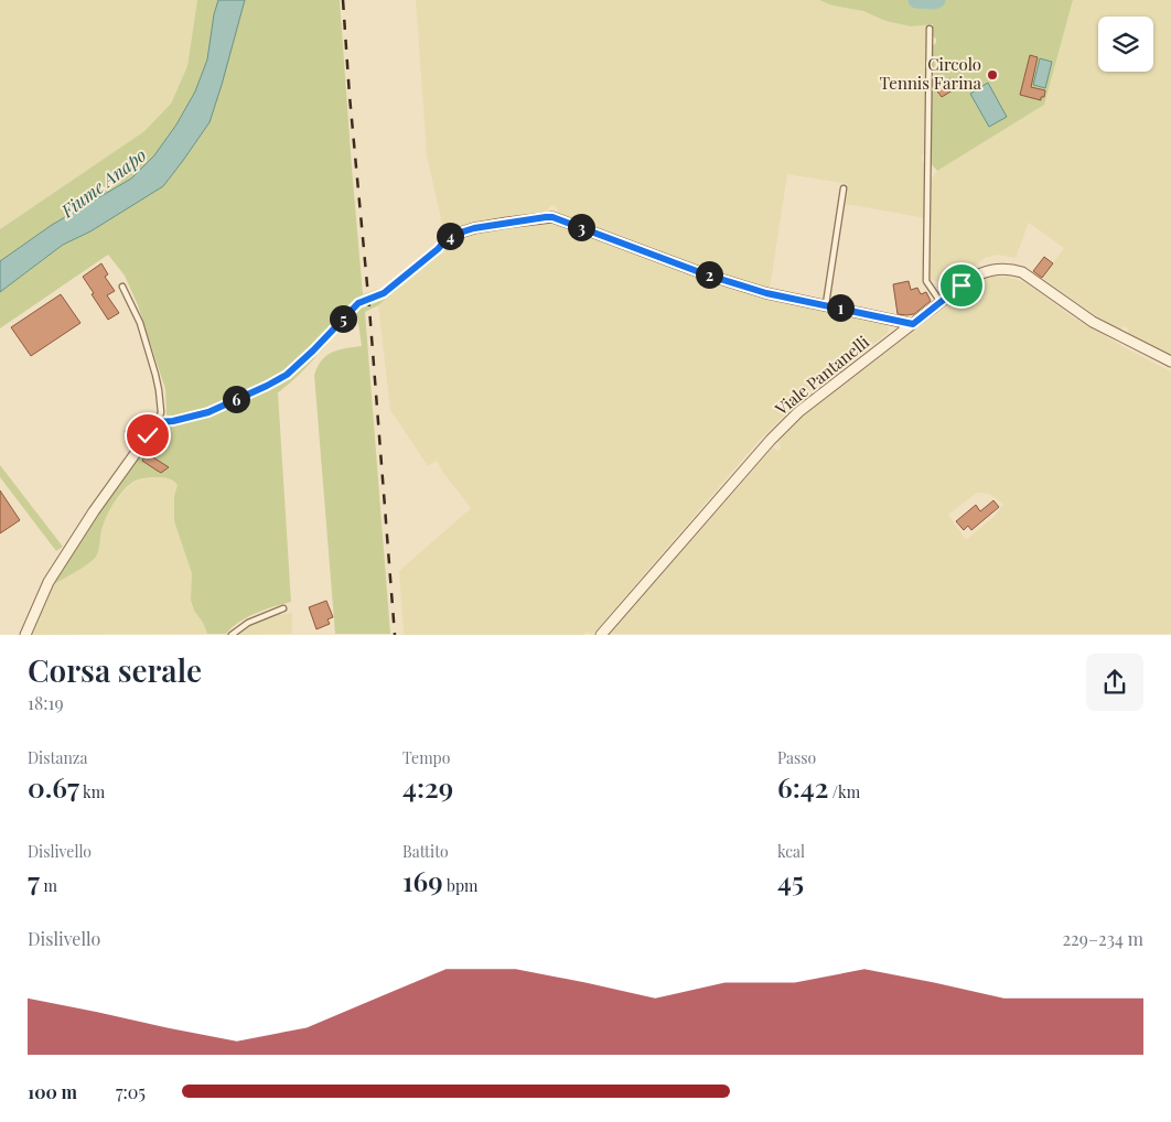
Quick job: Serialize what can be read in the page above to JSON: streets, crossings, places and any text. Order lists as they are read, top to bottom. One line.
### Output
{"streets":{"street":["Viale Pantanelli"]},"water":["Fiume Anapo"],"places":["Circolo Tennis Farina"],"page":{"pins":["3","4","2","1","5","6"],"heading":["Corsa serale","18:19"],"stats":[["Distanza","0.67 km"],["Tempo","4:29"],["Passo","6:42 /km"],["Dislivello","7 m"],["Battito","169 bpm"],["kcal","45"]],"chart":["Dislivello","229–234 m"],"list":[{"name":"100 m","note":"7:05"}]}}
